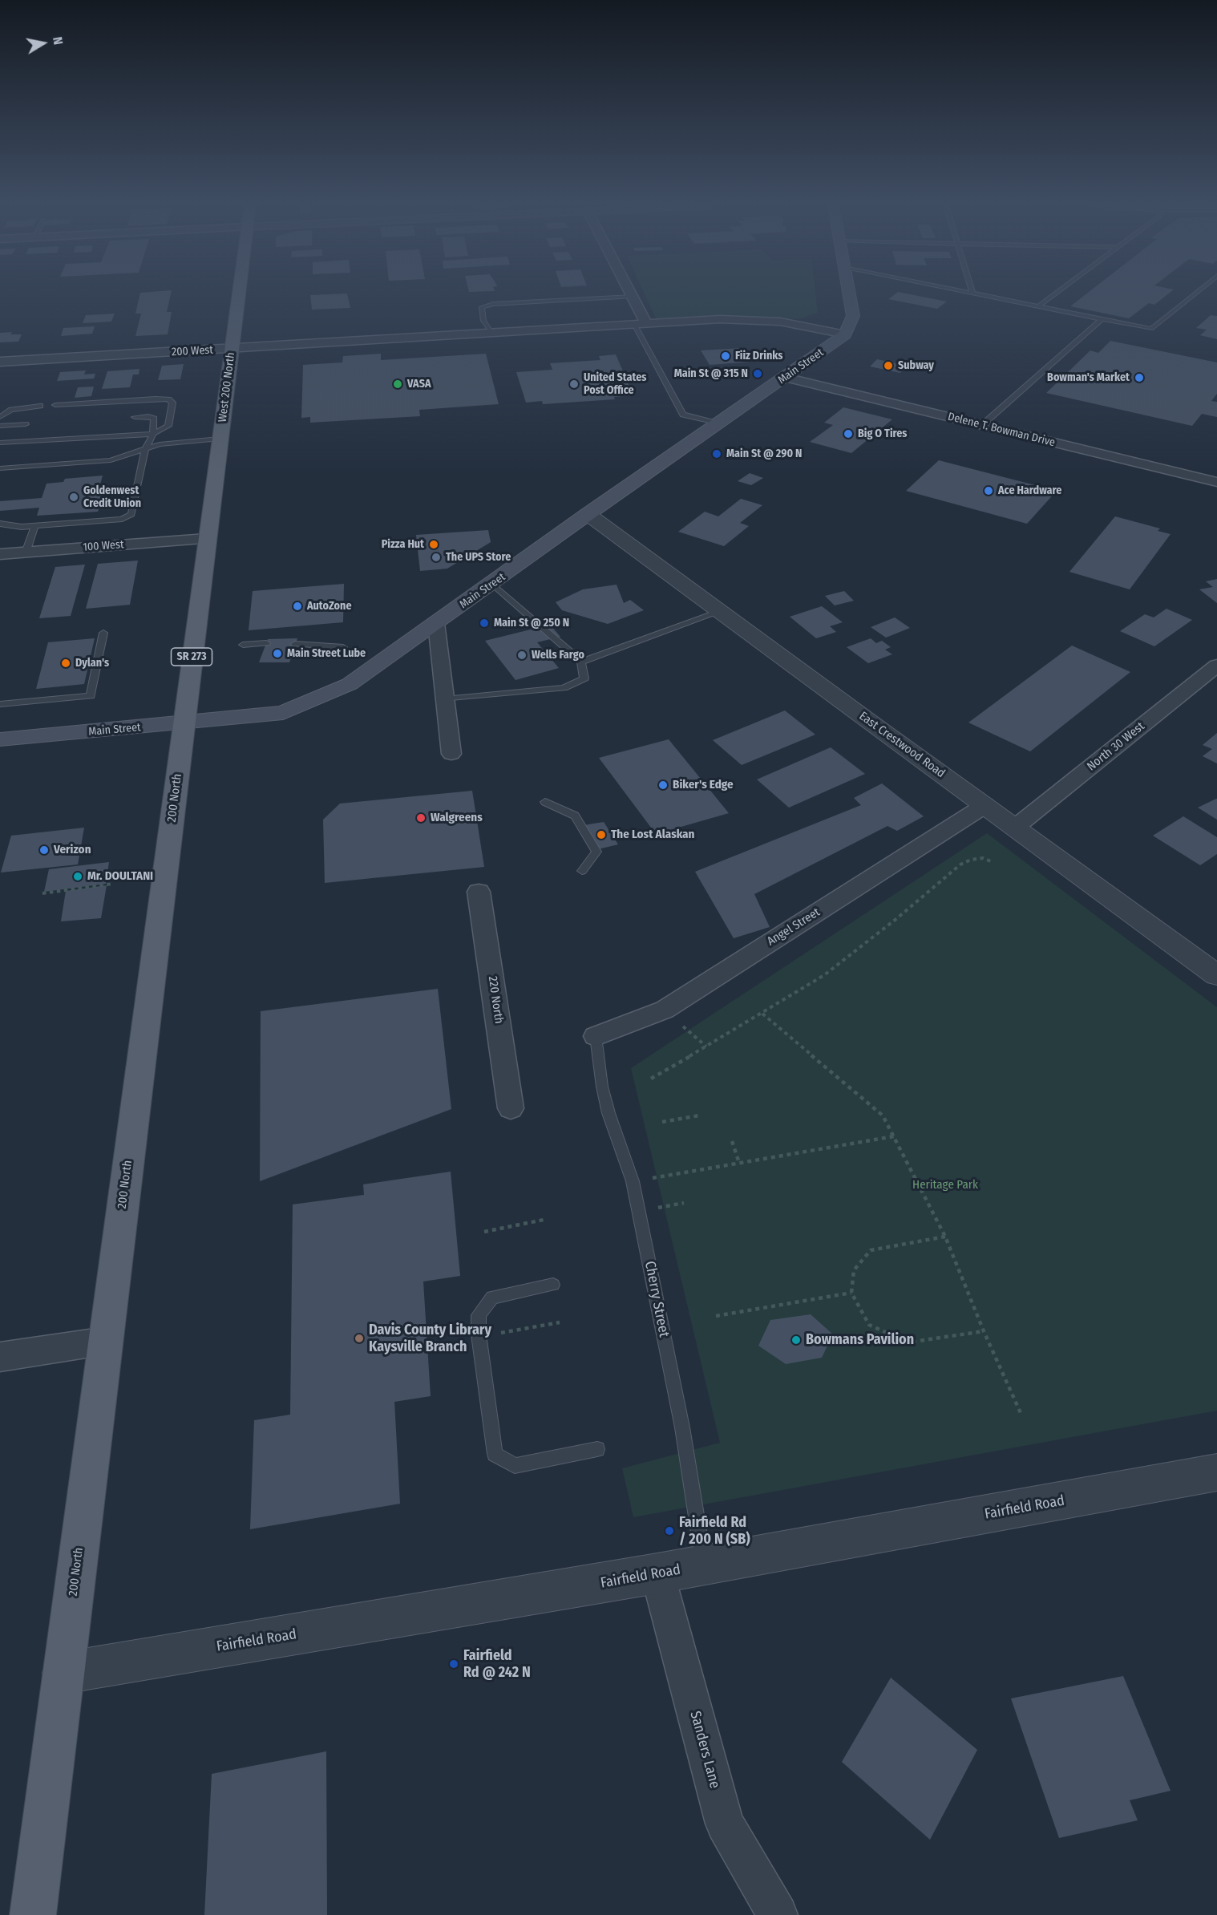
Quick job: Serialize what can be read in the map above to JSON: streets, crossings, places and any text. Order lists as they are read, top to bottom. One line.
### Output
{"streets":{"main road":["Main Street","West 200 North","SR 273","200 North"],"street":["200 West","Delene T. Bowman Drive","100 West","East Crestwood Road","North 30 West","Angel Street","220 North","Fairfield Road","Sanders Lane"],"lane":["Cherry Street"]},"crossings":[["200 West","Main Street"],["200 West","West 200 North"],["Main Street","Delene T. Bowman Drive"],["Main Street","East Crestwood Road"],["Main Street","200 North"],["West 200 North","200 North"],["100 West","200 North"],["East Crestwood Road","North 30 West"],["East Crestwood Road","Angel Street"],["200 North","Fairfield Road"],["Angel Street","Cherry Street"],["Cherry Street","Fairfield Road"],["Fairfield Road","Sanders Lane"]],"parks":["Heritage Park"],"places":["Fiiz Drinks","Subway","Main St @ 315 N","Bowman's Market","VASA","United States Post Office","Big O Tires","Main St @ 290 N","Ace Hardware","Goldenwest Credit Union","Pizza Hut","The UPS Store","AutoZone","Main St @ 250 N","Main Street Lube","Wells Fargo","Dylan's","Biker's Edge","Walgreens","The Lost Alaskan","Verizon","Mr. DOULTANI","Davis County Library Kaysville Branch","Bowmans Pavilion","Fairfield Rd / 200 N (SB)","Fairfield Rd @ 242 N"],"north":"right"}
